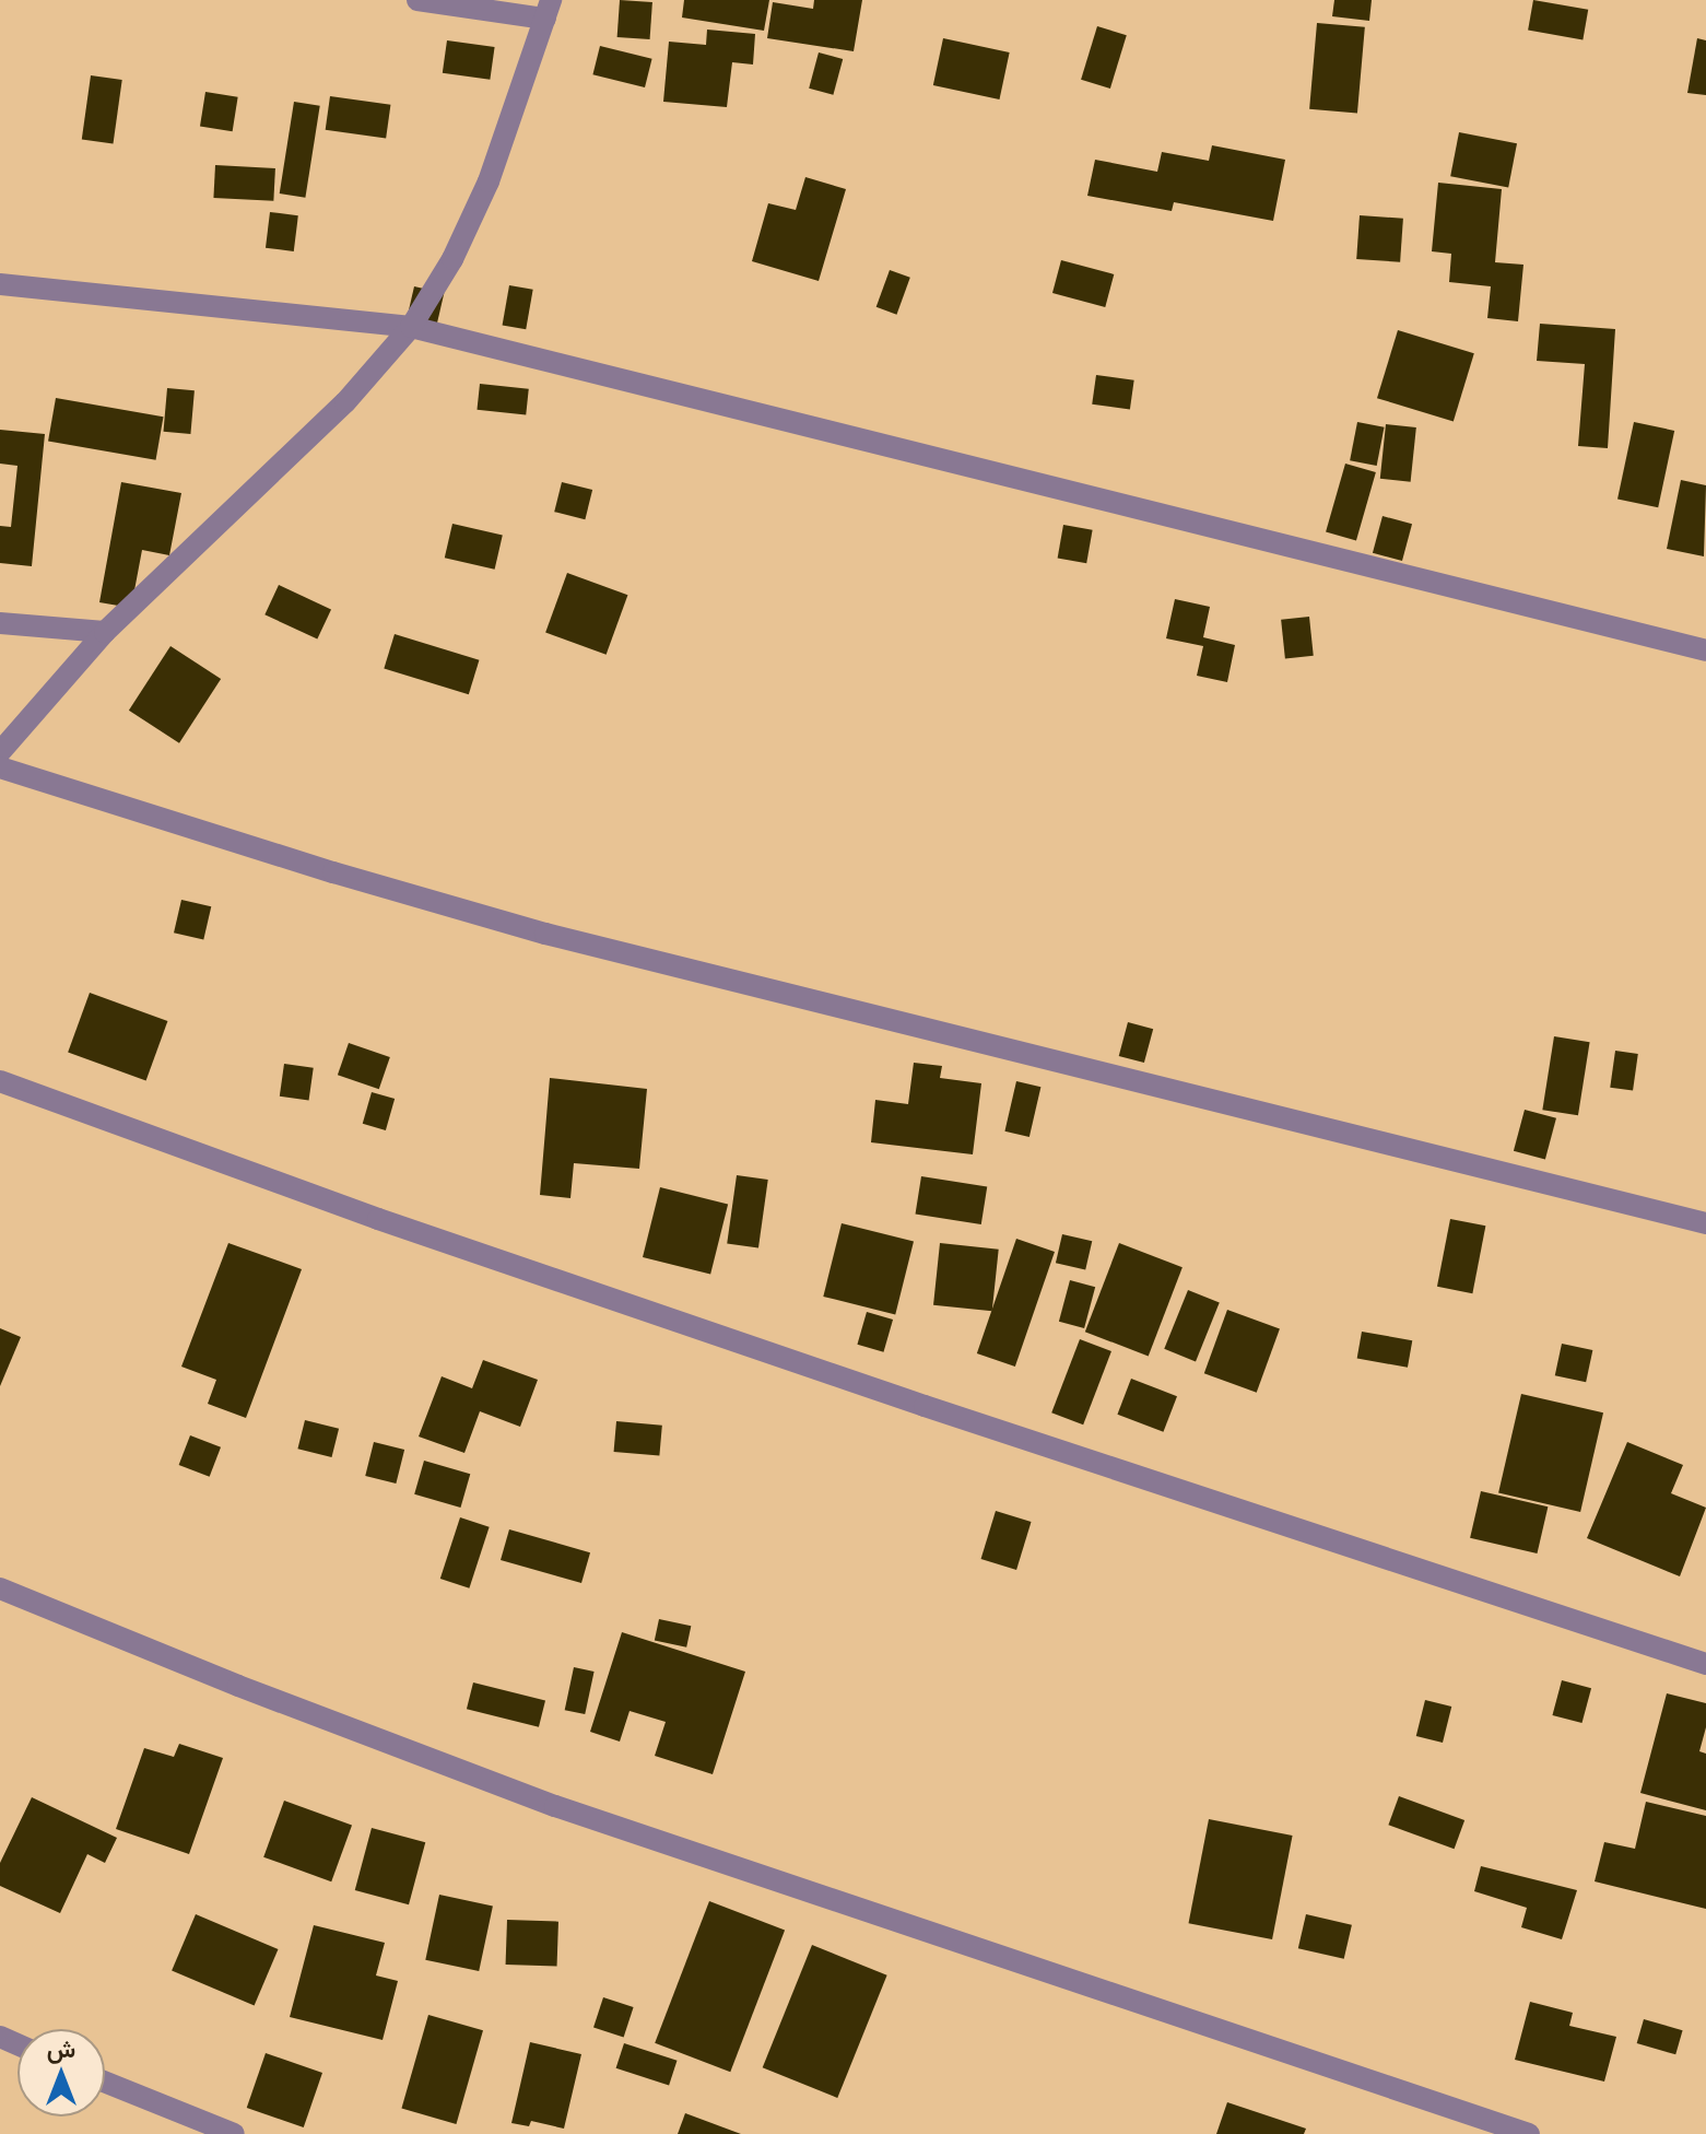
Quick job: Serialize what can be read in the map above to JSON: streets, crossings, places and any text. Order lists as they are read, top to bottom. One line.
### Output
{"north":"top"}
